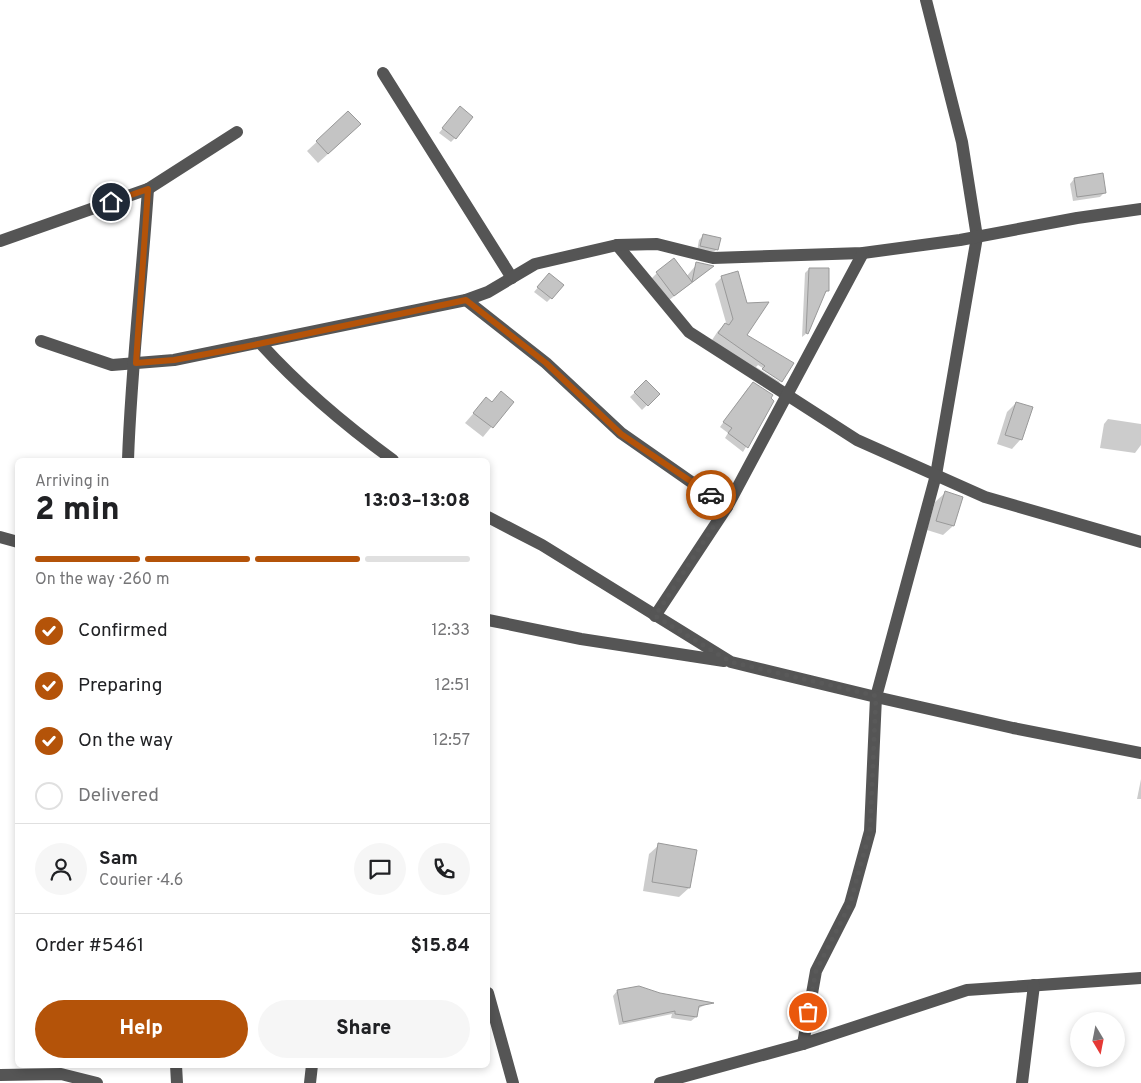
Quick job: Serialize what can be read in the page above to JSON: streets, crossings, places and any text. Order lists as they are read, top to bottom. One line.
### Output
{"north":"bottom","page":{"heading":["2 min","Arriving in","13:03–13:08"],"panel":["Sam","Courier · 4.6","Order #5461","$15.84"],"bar":"On the way · 260 m","list":[["Confirmed","12:33"],["Preparing","12:51"],["On the way","12:57"],"Delivered"],"buttons":["Help","Share"]}}
